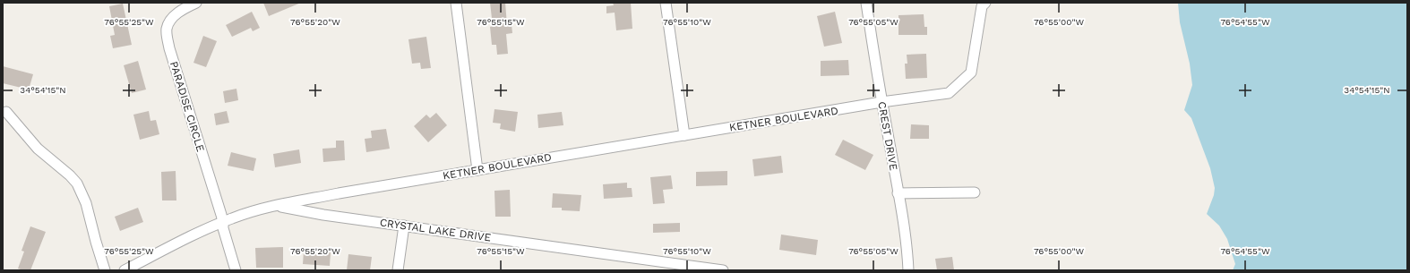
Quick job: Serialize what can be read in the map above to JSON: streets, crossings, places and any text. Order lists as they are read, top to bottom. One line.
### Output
{"streets":{"street":["PARADISE CIRCLE","KETNER BOULEVARD","CREST DRIVE","CRYSTAL LAKE DRIVE"]},"crossings":[["PARADISE CIRCLE","KETNER BOULEVARD"],["KETNER BOULEVARD","CREST DRIVE"],["KETNER BOULEVARD","CRYSTAL LAKE DRIVE"]],"coordinates":["76°55'25\"W","76°55'20\"W","76°55'15\"W","76°55'10\"W","76°55'05\"W","76°55'00\"W","76°54'55\"W","34°54'15\"N"]}
